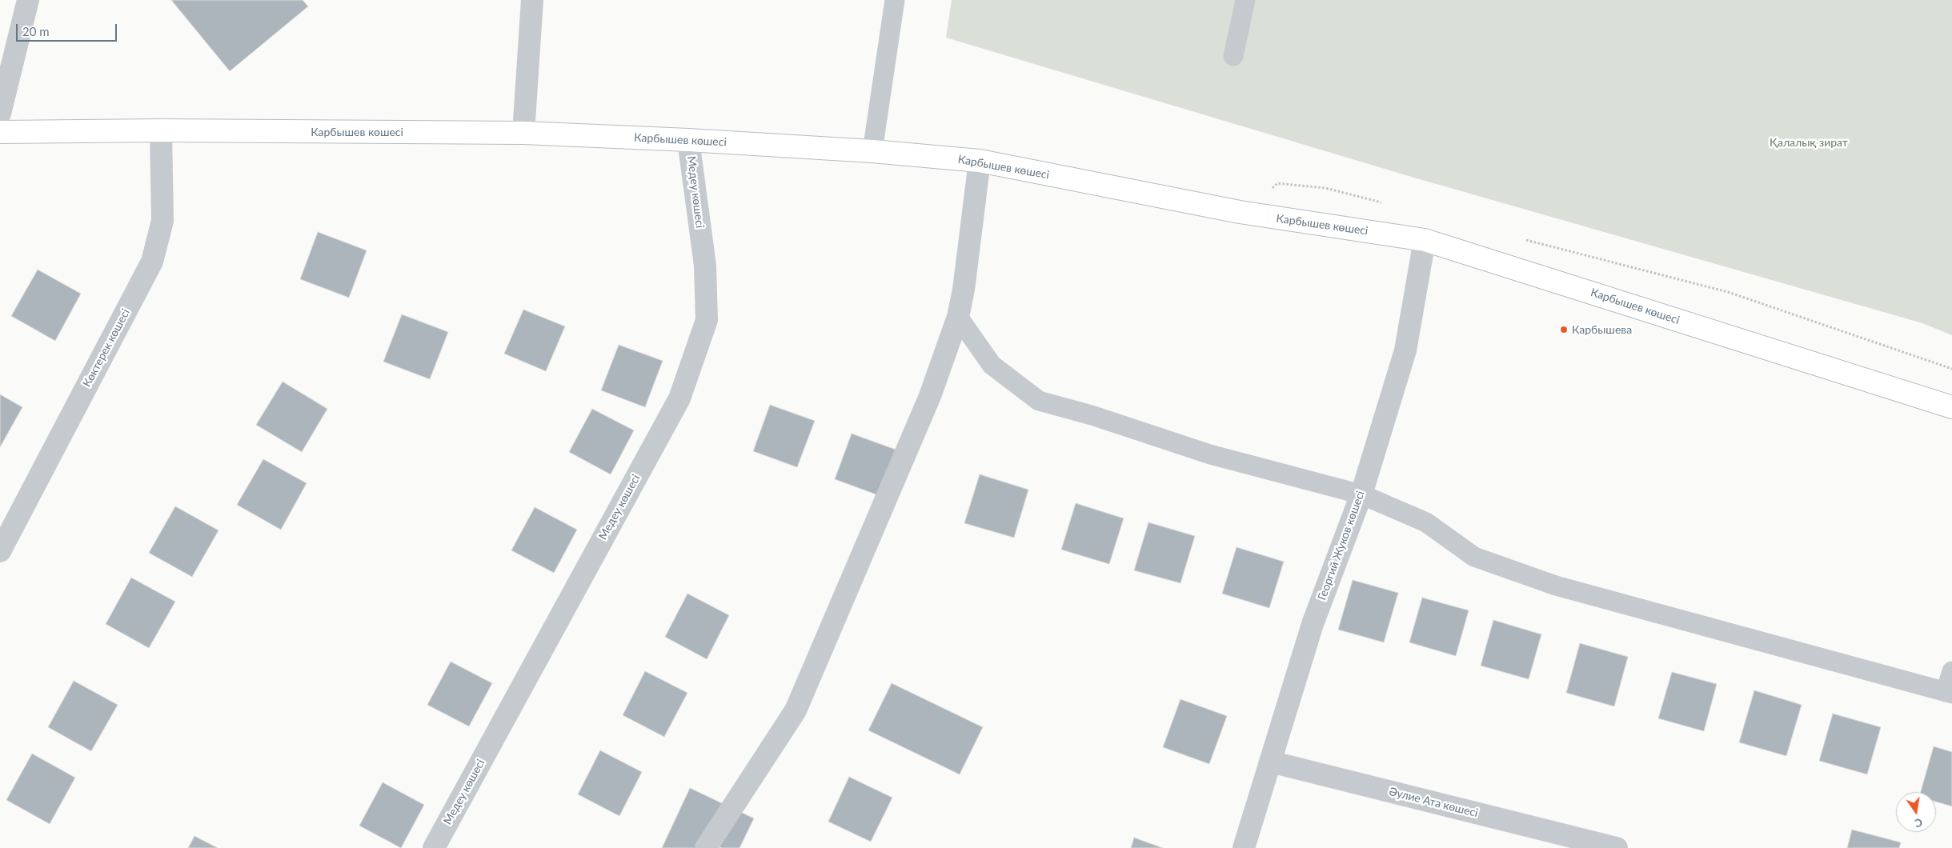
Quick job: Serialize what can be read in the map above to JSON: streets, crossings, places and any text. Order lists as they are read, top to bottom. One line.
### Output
{"streets":{"street":["Карбышев көшесі","Медеу көшесі","Көктерек көшесі","Георгий Жуков көшесі","Әулие Ата көшесі"]},"crossings":[["Карбышев көшесі","Медеу көшесі"],["Карбышев көшесі","Көктерек көшесі"],["Карбышев көшесі","Георгий Жуков көшесі"],["Георгий Жуков көшесі","Әулие Ата көшесі"]],"parks":["Қалалық зират"],"places":["Карбышева"],"scale_bar":"20 m","north":"bottom"}
